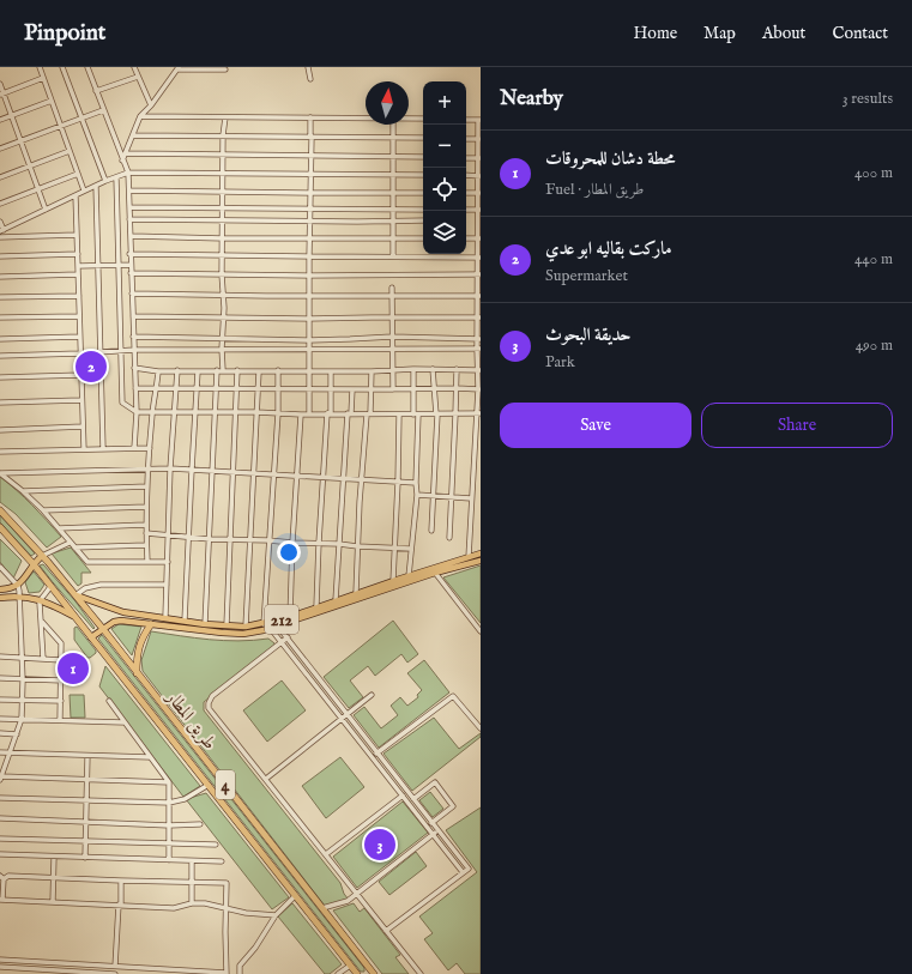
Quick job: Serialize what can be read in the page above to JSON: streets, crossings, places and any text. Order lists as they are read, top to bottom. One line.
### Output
{"streets":{"highway":["طريق المطار","4"],"main road":["212"]},"crossings":[["212","طريق المطار"]],"north":"top","page":{"header":"Pinpoint","nav":["Home","Map","About","Contact"],"heading":["Nearby","3 results"],"map_buttons":["+","−"],"list":[{"mark":"1","name":"محطة دشان للمحروقات","note":"Fuel · طريق المطار","value":"400 m"},{"mark":"2","name":"ماركت بقاليه ابو عدي","note":"Supermarket","value":"440 m"},{"mark":"3","name":"حديقة البحوث","note":"Park","value":"490 m"}],"pins":["2","1","3"],"buttons":["Save","Share"]}}
